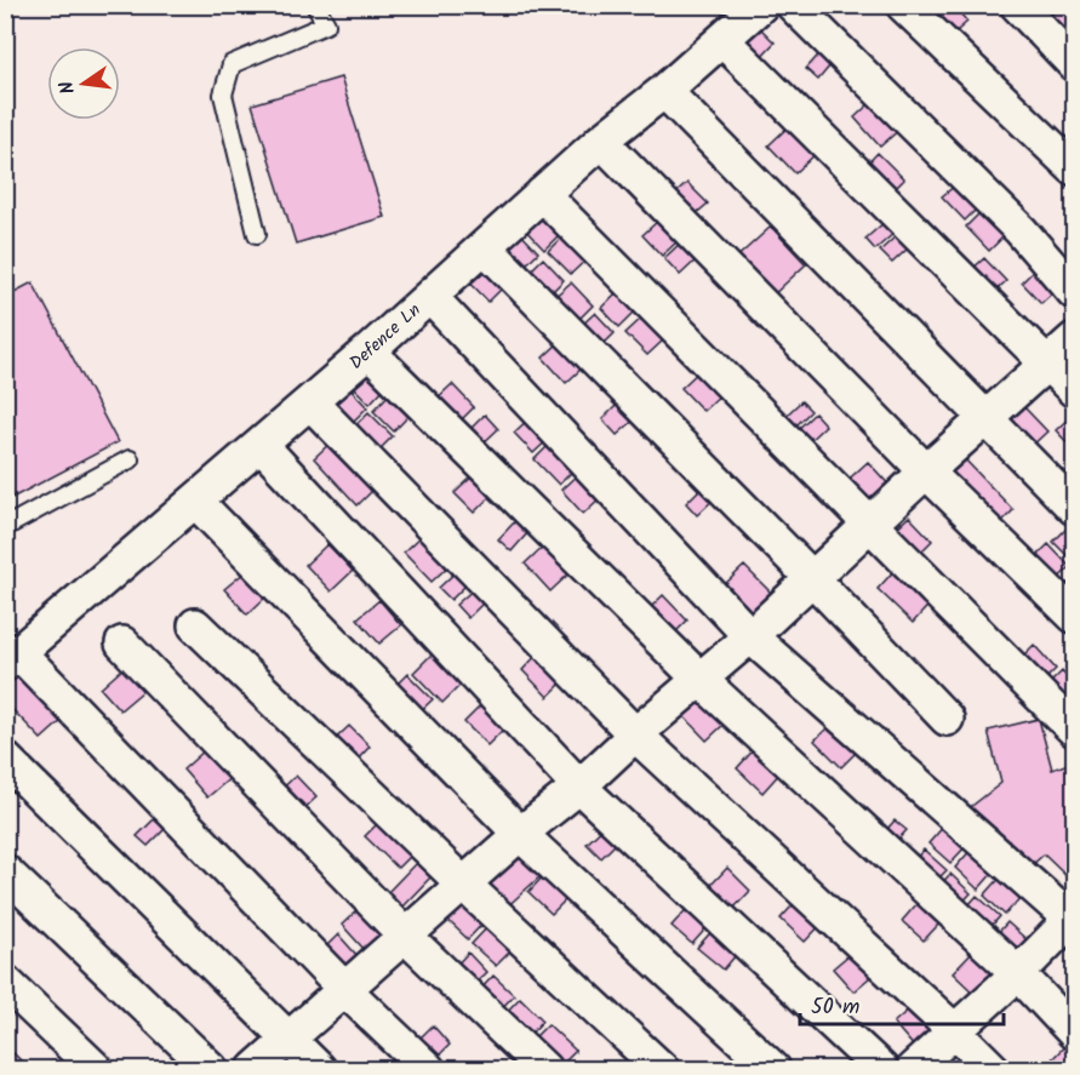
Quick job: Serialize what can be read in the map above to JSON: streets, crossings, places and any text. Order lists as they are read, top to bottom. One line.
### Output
{"streets":{"street":["Defence Ln"]},"scale_bar":"50 m","north":"left"}
